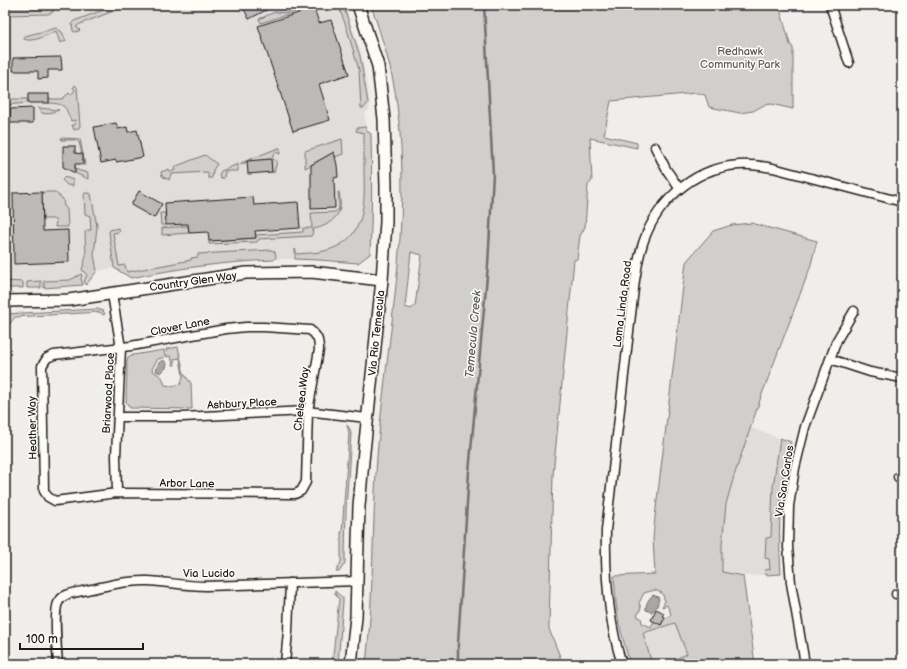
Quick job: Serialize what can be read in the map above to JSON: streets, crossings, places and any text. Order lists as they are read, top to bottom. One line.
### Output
{"streets":{"street":["Country Glen Way","Loma Linda Road","Clover Lane","Via Rio Temecula","Briarwood Place","Chelsea Way","Ashbury Place","Heather Way","Via San Carlos","Arbor Lane","Via Lucido"]},"crossings":[["Country Glen Way","Via Rio Temecula"],["Country Glen Way","Briarwood Place"],["Clover Lane","Briarwood Place"],["Clover Lane","Chelsea Way"],["Clover Lane","Heather Way"],["Via Rio Temecula","Ashbury Place"],["Via Rio Temecula","Via Lucido"],["Briarwood Place","Ashbury Place"],["Briarwood Place","Arbor Lane"],["Chelsea Way","Ashbury Place"],["Chelsea Way","Arbor Lane"],["Heather Way","Arbor Lane"]],"water":["Temecula Creek"],"parks":["Redhawk Community Park"],"scale_bar":"100 m"}
